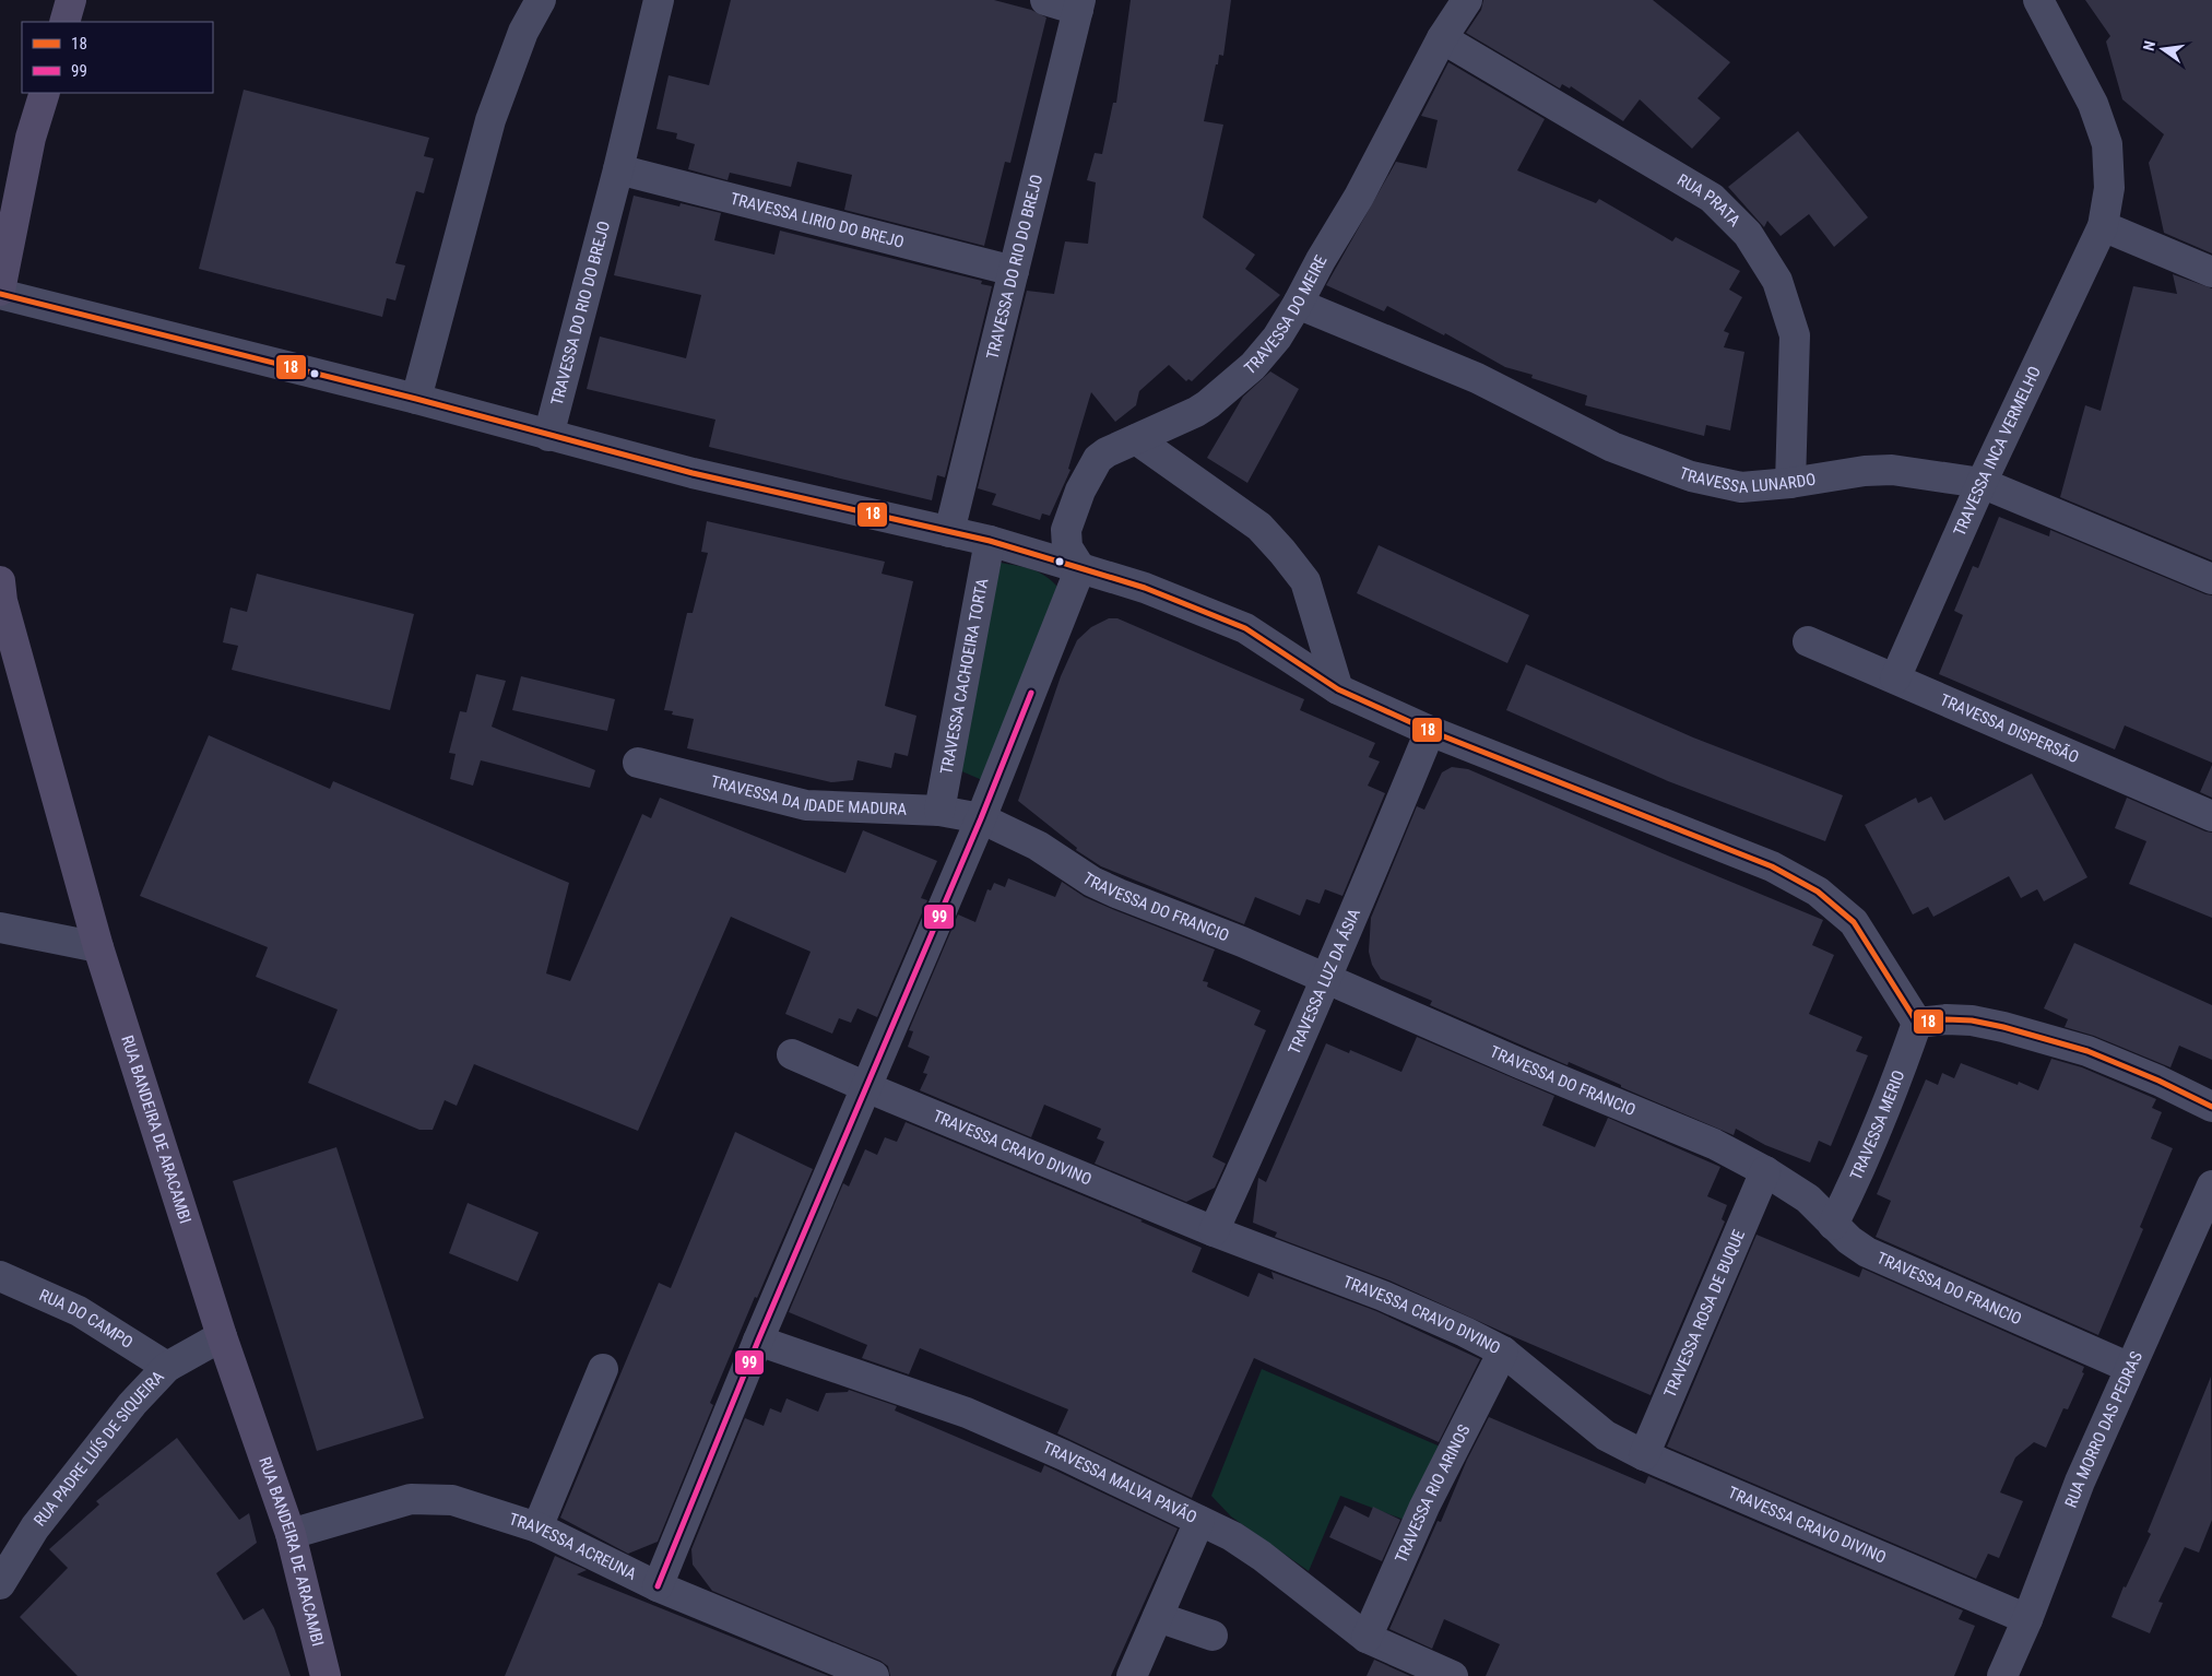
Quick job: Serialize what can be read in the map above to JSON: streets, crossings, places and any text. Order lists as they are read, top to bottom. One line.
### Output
{"streets":{"main road":["RUA BANDEIRA DE ARACAMBI"],"street":["RUA PRATA","TRAVESSA LIRIO DO BREJO","TRAVESSA DO RIO DO BREJO","TRAVESSA DO MEIRE","TRAVESSA INCA VERMELHO","TRAVESSA LUNARDO","TRAVESSA CACHOEIRA TORTA","TRAVESSA DISPERSÃO","TRAVESSA DA IDADE MADURA","TRAVESSA DO FRANCIO","TRAVESSA LUZ DA ÁSIA","TRAVESSA MERIO","TRAVESSA CRAVO DIVINO","TRAVESSA ROSA DE BUQUE","RUA DO CAMPO","RUA MORRO DAS PEDRAS","RUA PADRE LUÍS DE SIQUEIRA","TRAVESSA MALVA PAVÃO","TRAVESSA RIO ARINOS","TRAVESSA ACREUNA"]},"crossings":[["RUA PRATA","TRAVESSA DO MEIRE"],["RUA PRATA","TRAVESSA LUNARDO"],["TRAVESSA LIRIO DO BREJO","TRAVESSA DO RIO DO BREJO"],["TRAVESSA DO MEIRE","TRAVESSA LUNARDO"],["TRAVESSA INCA VERMELHO","TRAVESSA LUNARDO"],["TRAVESSA INCA VERMELHO","TRAVESSA DISPERSÃO"],["TRAVESSA CACHOEIRA TORTA","TRAVESSA DA IDADE MADURA"],["TRAVESSA DA IDADE MADURA","TRAVESSA DO FRANCIO"],["TRAVESSA DO FRANCIO","TRAVESSA LUZ DA ÁSIA"],["TRAVESSA DO FRANCIO","TRAVESSA MERIO"],["TRAVESSA DO FRANCIO","TRAVESSA ROSA DE BUQUE"],["TRAVESSA DO FRANCIO","RUA MORRO DAS PEDRAS"],["TRAVESSA LUZ DA ÁSIA","TRAVESSA CRAVO DIVINO"],["RUA BANDEIRA DE ARACAMBI","RUA PADRE LUÍS DE SIQUEIRA"],["RUA BANDEIRA DE ARACAMBI","TRAVESSA ACREUNA"],["TRAVESSA CRAVO DIVINO","TRAVESSA ROSA DE BUQUE"],["TRAVESSA CRAVO DIVINO","RUA MORRO DAS PEDRAS"],["TRAVESSA CRAVO DIVINO","TRAVESSA RIO ARINOS"],["RUA DO CAMPO","RUA PADRE LUÍS DE SIQUEIRA"],["TRAVESSA MALVA PAVÃO","TRAVESSA RIO ARINOS"]],"lines":["transit line 18","transit line 99"],"legend":["18","99"],"north":"left"}
